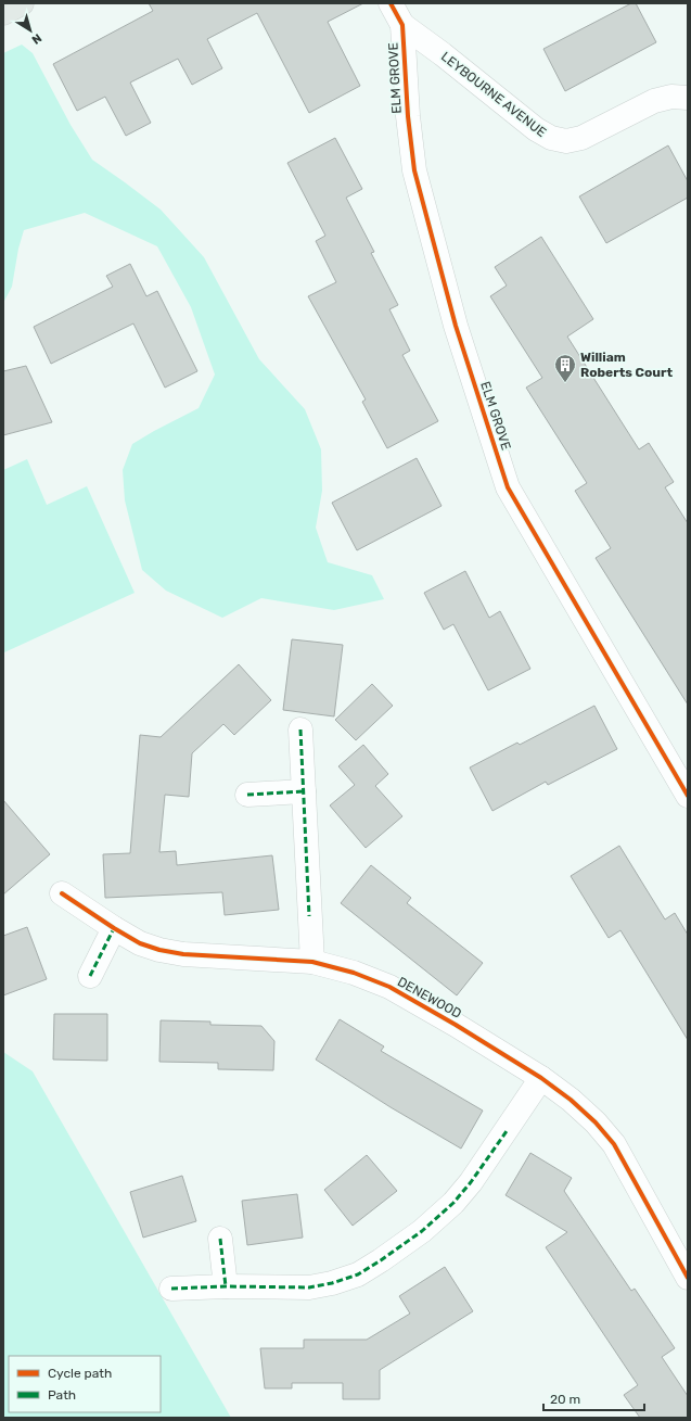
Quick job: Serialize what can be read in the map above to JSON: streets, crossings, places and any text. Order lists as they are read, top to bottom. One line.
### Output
{"streets":{"street":["ELM GROVE","LEYBOURNE AVENUE","DENEWOOD"]},"crossings":[["ELM GROVE","LEYBOURNE AVENUE"]],"places":{"building":["William Roberts Court"]},"legend":["Cycle path","Path"],"scale_bar":"20 m","north":"bottom right"}
